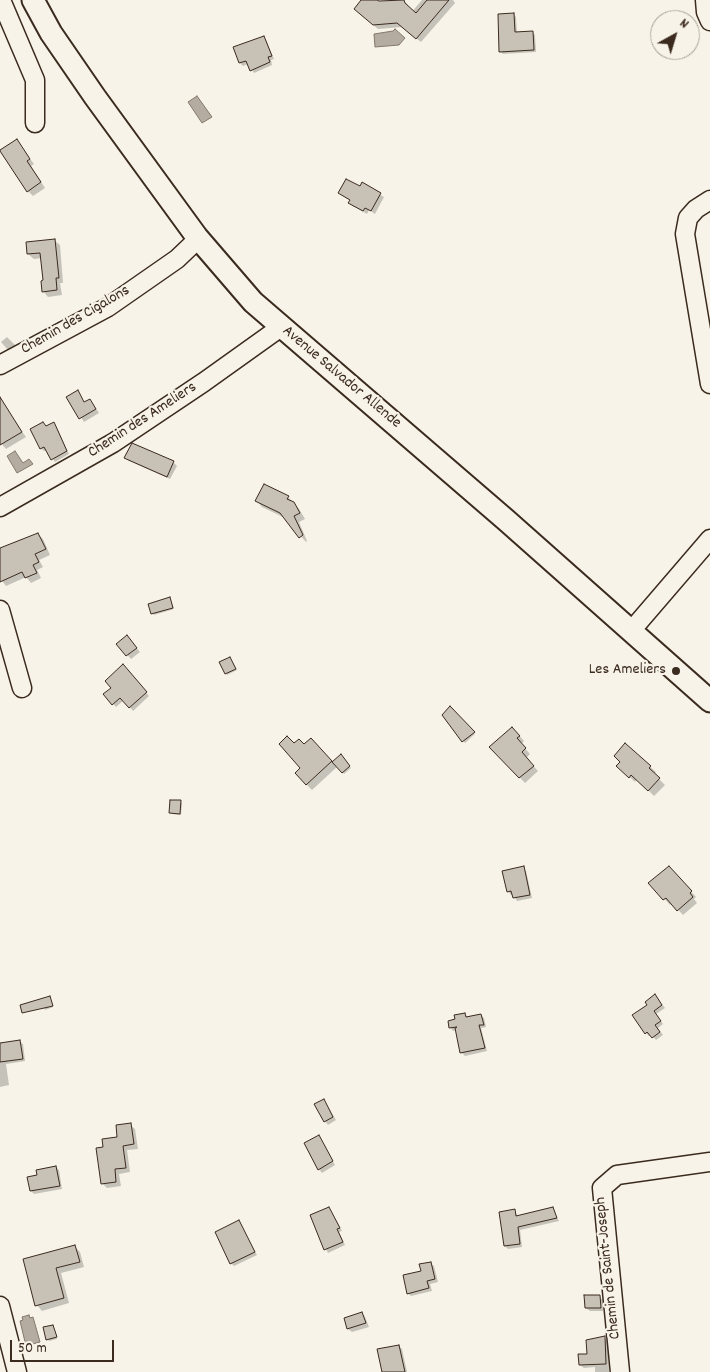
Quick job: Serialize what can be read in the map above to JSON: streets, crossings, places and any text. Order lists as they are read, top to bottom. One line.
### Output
{"streets":{"main road":["Avenue Salvador Allende"],"street":["Chemin des Cigalons","Chemin des Ameliers","Chemin de Saint-Joseph"]},"crossings":[["Chemin des Cigalons","Avenue Salvador Allende"],["Avenue Salvador Allende","Chemin des Ameliers"]],"places":["Les Ameliers"],"scale_bar":"50 m","north":"top right"}
